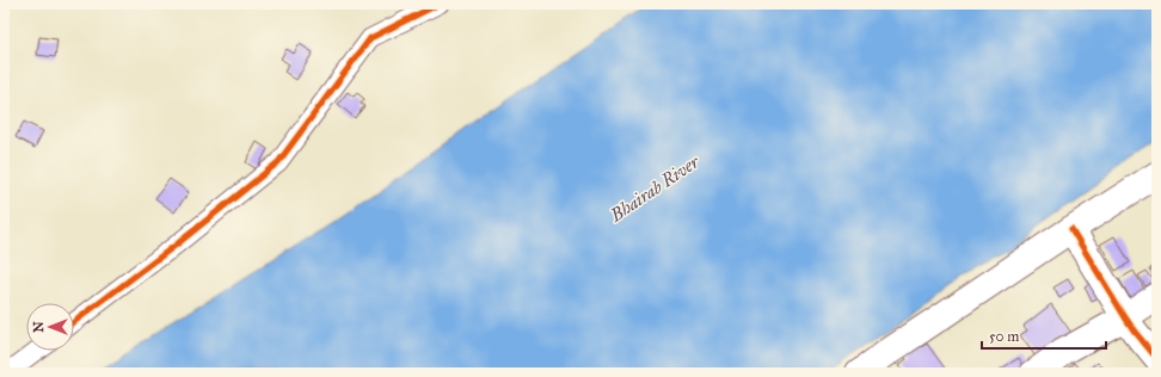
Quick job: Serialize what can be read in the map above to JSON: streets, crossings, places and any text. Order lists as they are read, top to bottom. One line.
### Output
{"water":["Bhairab River"],"scale_bar":"50 m","north":"left"}
